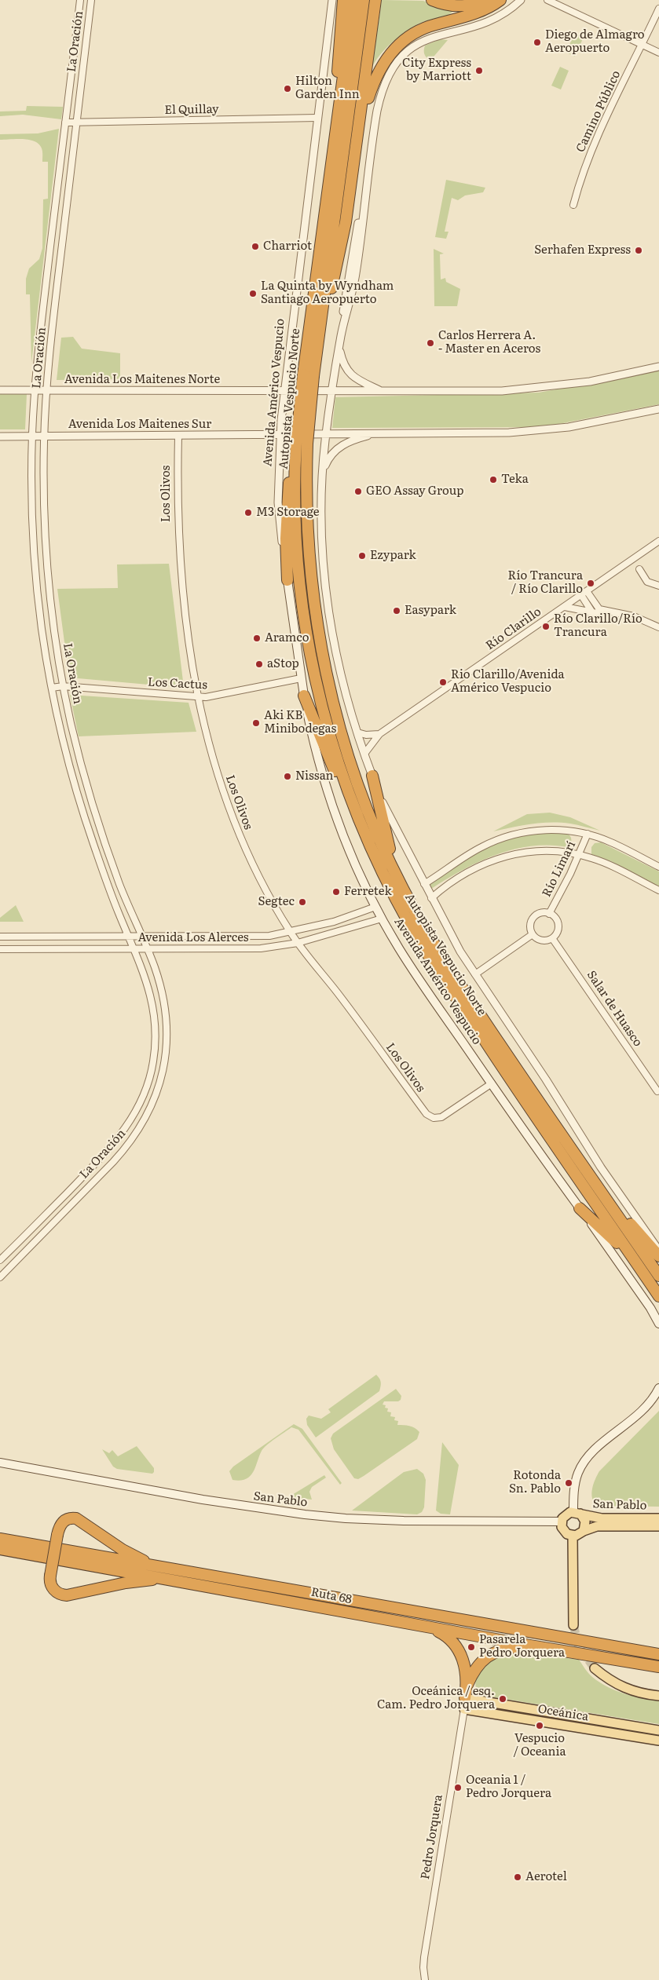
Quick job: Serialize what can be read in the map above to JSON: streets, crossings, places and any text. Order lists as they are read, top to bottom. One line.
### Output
{"streets":{"highway":["Autopista Vespucio Norte","Ruta 68"],"main road":["Avenida Américo Vespucio","San Pablo","Oceánica","Pedro Jorquera"],"street":["La Oración","El Quillay","Camino Público","Avenida Los Maitenes Norte","Avenida Los Maitenes Sur","Los Olivos","Río Clarillo","Los Cactus","Río Limarí","Avenida Los Alerces","Salar de Huasco"]},"crossings":[["La Oración","El Quillay"],["La Oración","Avenida Los Maitenes Norte"],["La Oración","Avenida Los Maitenes Sur"],["La Oración","Los Cactus"],["La Oración","Avenida Los Alerces"],["El Quillay","Avenida Américo Vespucio"],["Avenida Los Maitenes Norte","Avenida Américo Vespucio"],["Avenida Américo Vespucio","Avenida Los Maitenes Sur"],["Avenida Américo Vespucio","Los Olivos"],["Avenida Américo Vespucio","Los Cactus"],["Avenida Américo Vespucio","Avenida Los Alerces"],["Avenida Los Maitenes Sur","Los Olivos"],["Los Olivos","Los Cactus"],["Los Olivos","Avenida Los Alerces"],["Río Limarí","Salar de Huasco"],["Oceánica","Pedro Jorquera"]],"places":["Diego de Almagro Aeropuerto","City Express by Marriott","Hilton Garden Inn","Charriot","Serhafen Express","La Quinta by Wyndham Santiago Aeropuerto","Carlos Herrera A. - Master en Aceros","Teka","GEO Assay Group","M3 Storage","Ezypark","Río Trancura / Río Clarillo","Easypark","Río Clarillo/Río Trancura","Aramco","aStop","Rio Clarillo/Avenida Américo Vespucio","Aki KB Minibodegas","Nissan","Ferretek","Segtec","Rotonda Sn. Pablo","Pasarela Pedro Jorquera","Oceánica / esq. Cam. Pedro Jorquera","Vespucio / Oceania","Oceania 1 / Pedro Jorquera","Aerotel"]}
